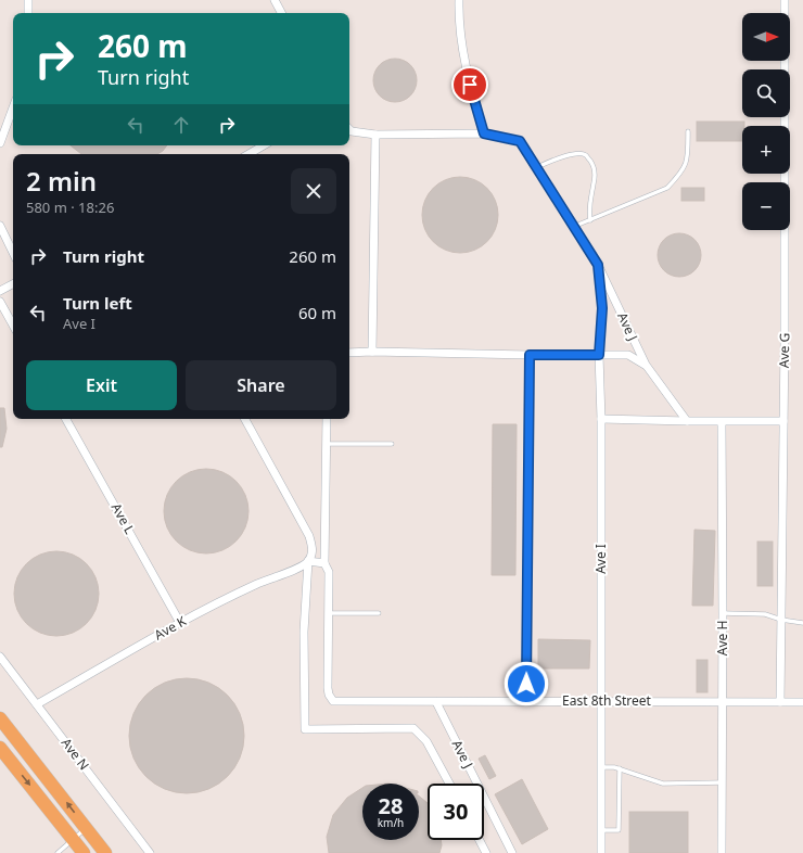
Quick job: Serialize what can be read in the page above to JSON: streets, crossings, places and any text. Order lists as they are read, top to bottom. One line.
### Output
{"streets":{"street":["Ave J","Ave G","Ave L","Ave I","Ave K","Ave H","East 8th Street","Ave N"]},"crossings":[["Ave J","Ave I"],["Ave J","East 8th Street"],["Ave G","East 8th Street"],["Ave L","Ave K"],["Ave I","East 8th Street"],["Ave K","Ave N"],["Ave H","East 8th Street"]],"north":"right","page":{"map_buttons":["+","−"],"turn":["260 m","Turn right"],"heading":["2 min","580 m · 18:26"],"list":[{"name":"Turn right","value":"260 m"},{"name":"Turn left","note":"Ave I","value":"60 m"}],"buttons":["Exit","Share"],"speed":"28 km/h","limit":"30"}}
